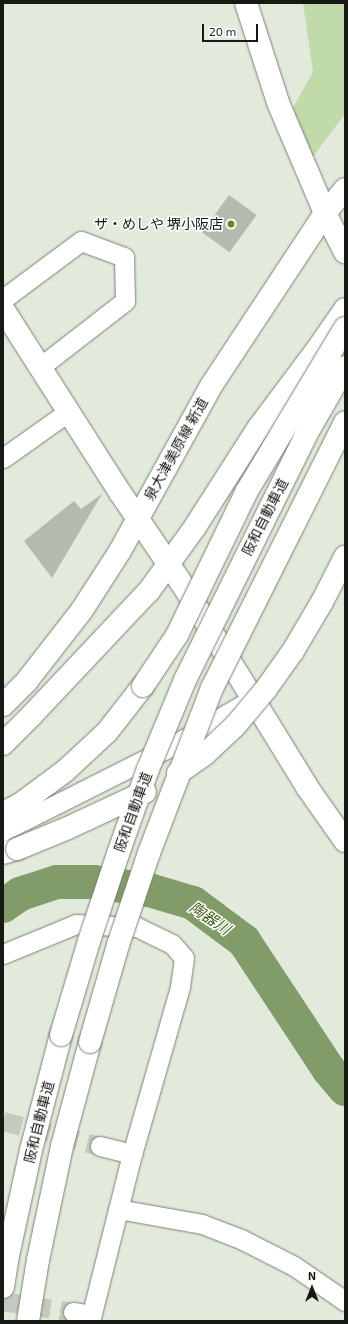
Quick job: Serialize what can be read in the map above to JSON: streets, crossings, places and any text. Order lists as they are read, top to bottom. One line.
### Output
{"streets":{"main road":["泉大津美原線 新道","阪和自動車道"]},"water":["陶器川"],"places":["ザ・めしや 堺小阪店"],"scale_bar":"20 m","north":"top"}
